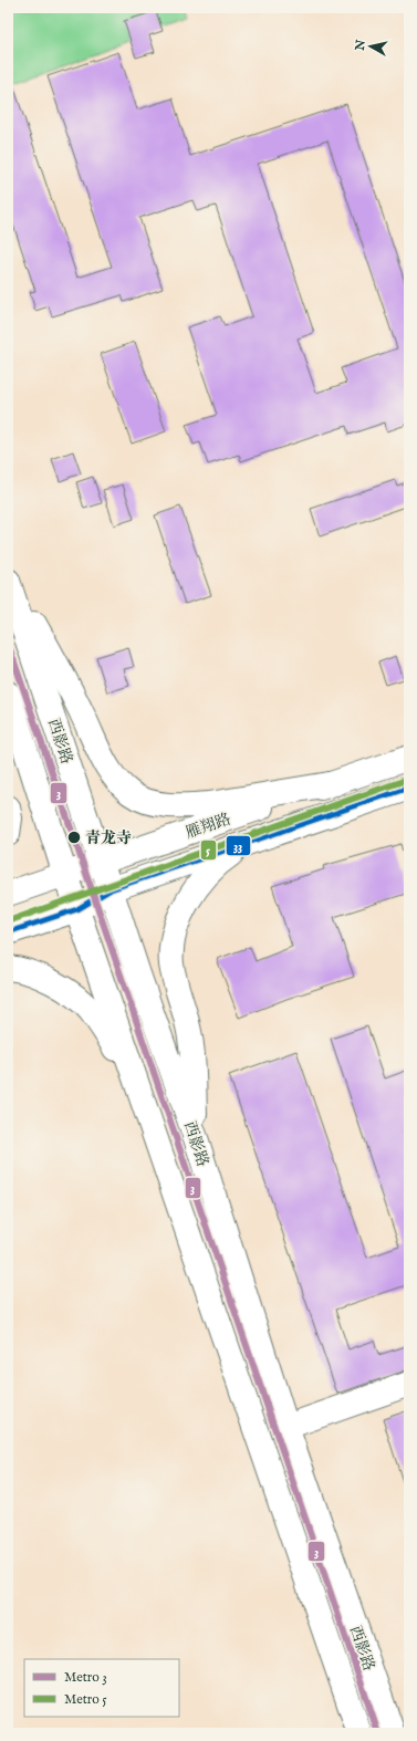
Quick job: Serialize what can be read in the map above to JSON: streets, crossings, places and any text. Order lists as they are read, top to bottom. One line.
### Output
{"streets":{"main road":["西影路","雁翔路"]},"crossings":[["西影路","雁翔路"]],"places":["青龙寺"],"lines":["metro line 3","metro line 5","transit line 33"],"legend":["Metro 3","Metro 5"],"north":"left"}
